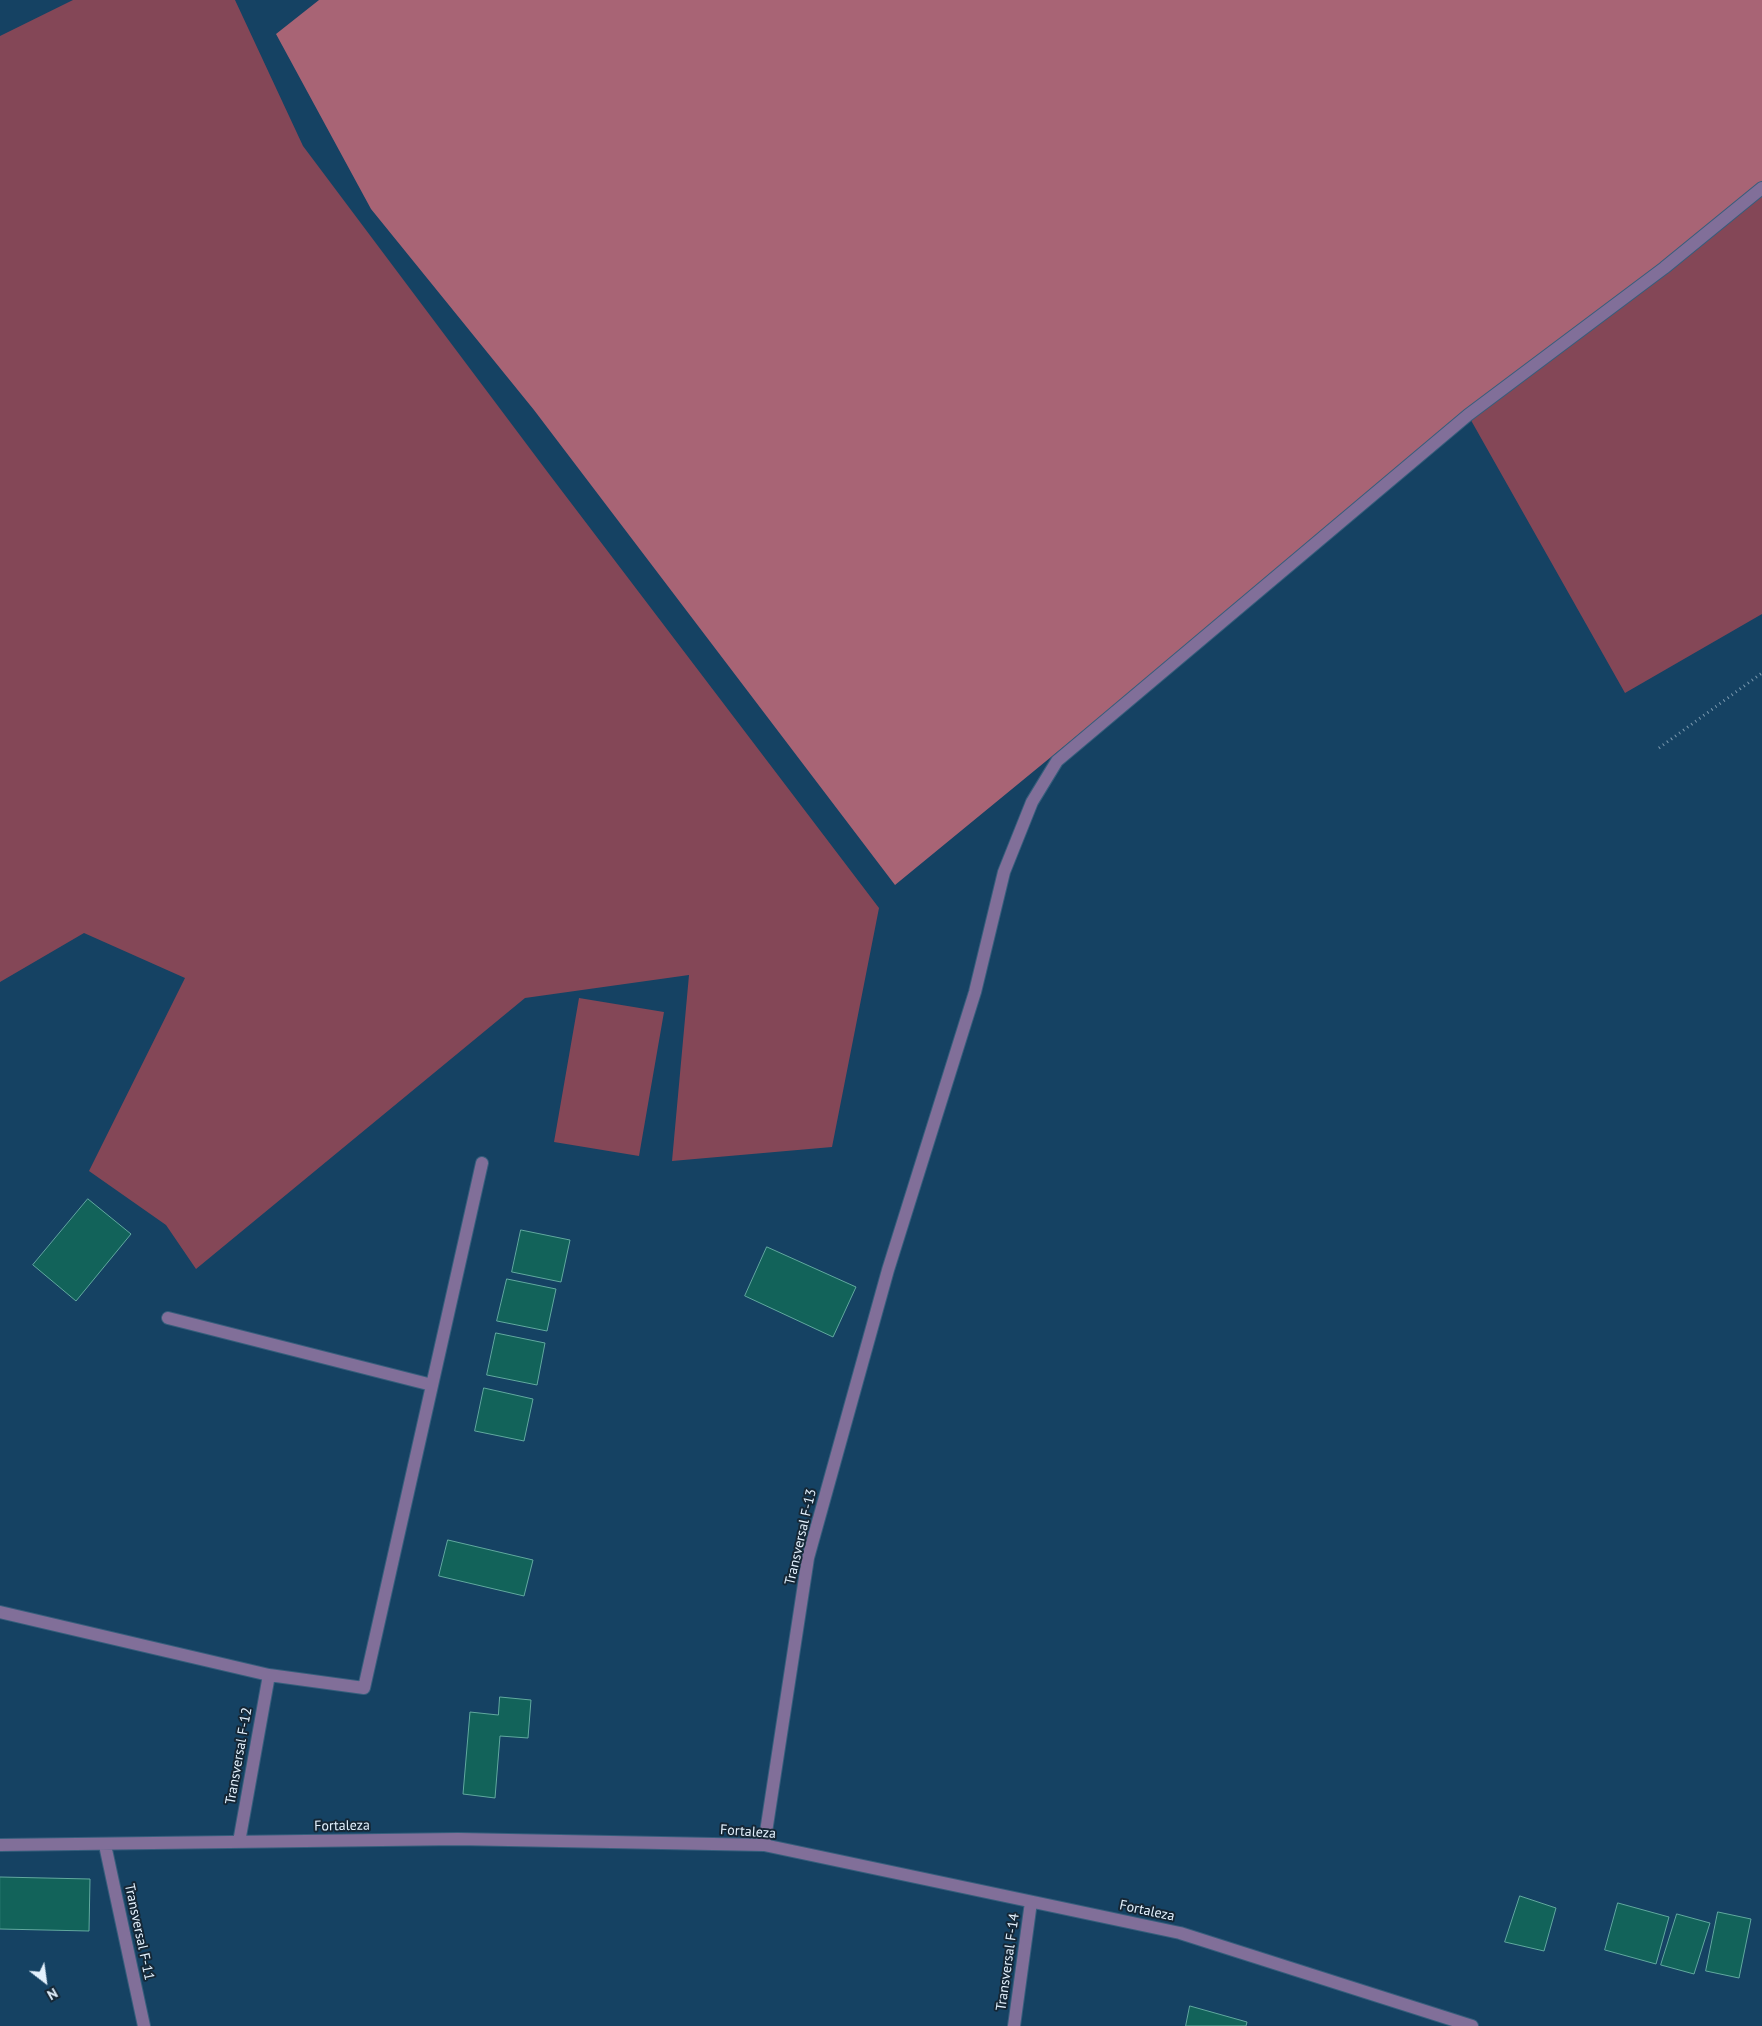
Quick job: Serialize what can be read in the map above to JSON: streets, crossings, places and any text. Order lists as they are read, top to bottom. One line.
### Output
{"streets":{"street":["Transversal F-13","Transversal F-12","Fortaleza","Transversal F-11","Transversal F-14"]},"crossings":[["Transversal F-13","Fortaleza"],["Transversal F-12","Fortaleza"],["Fortaleza","Transversal F-11"],["Fortaleza","Transversal F-14"]],"north":"bottom right"}
